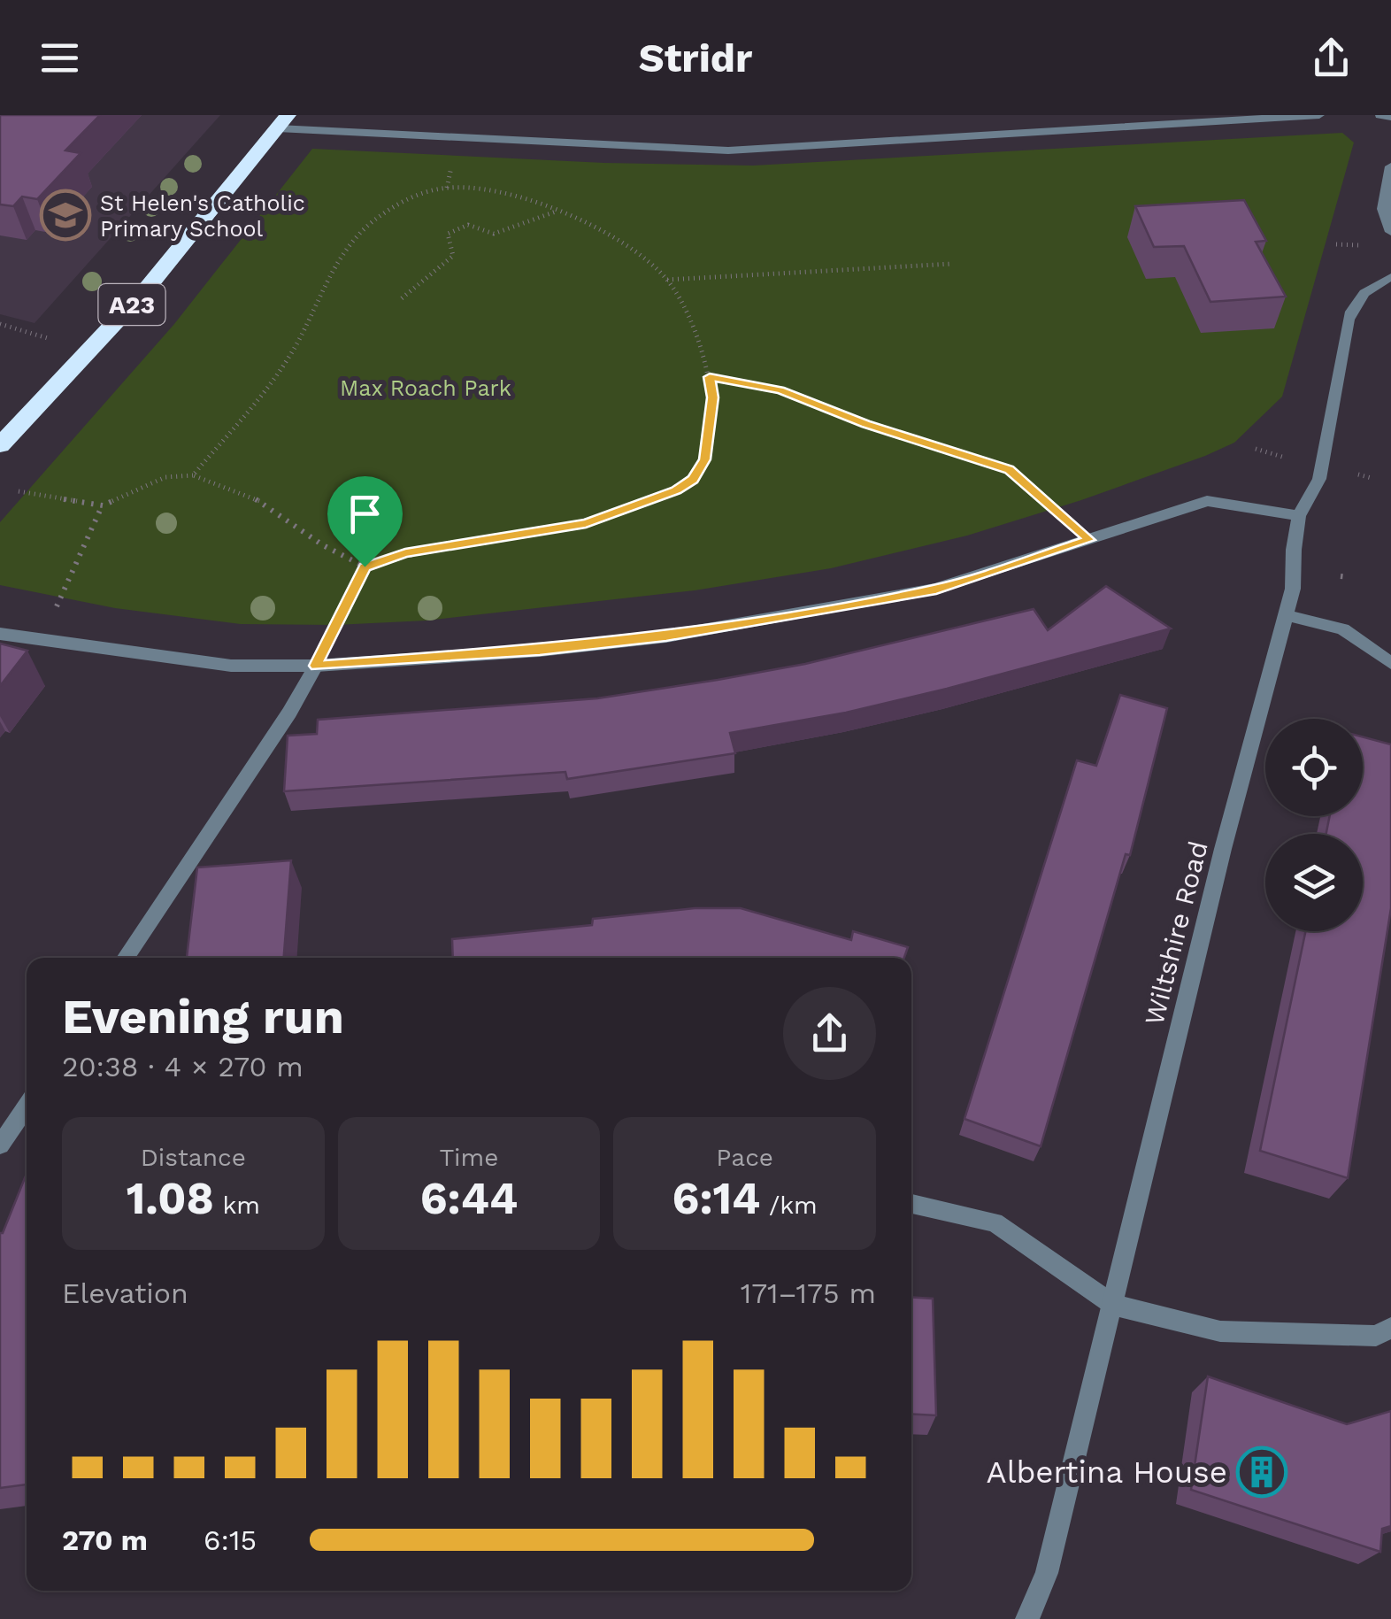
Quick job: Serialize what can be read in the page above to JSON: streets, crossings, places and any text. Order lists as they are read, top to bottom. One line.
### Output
{"streets":{"highway":["A23"],"street":["Wiltshire Road"]},"parks":["Max Roach Park"],"places":{"school or university":["St Helen's Catholic Primary School"],"building":["Albertina House"]},"page":{"header":"Stridr","heading":["Evening run","20:38 · 4 × 270 m"],"stats":[["Distance","1.08 km"],["Time","6:44"],["Pace","6:14 /km"]],"chart":["Elevation","171–175 m"],"list":[{"name":"270 m","note":"6:15"}]}}
